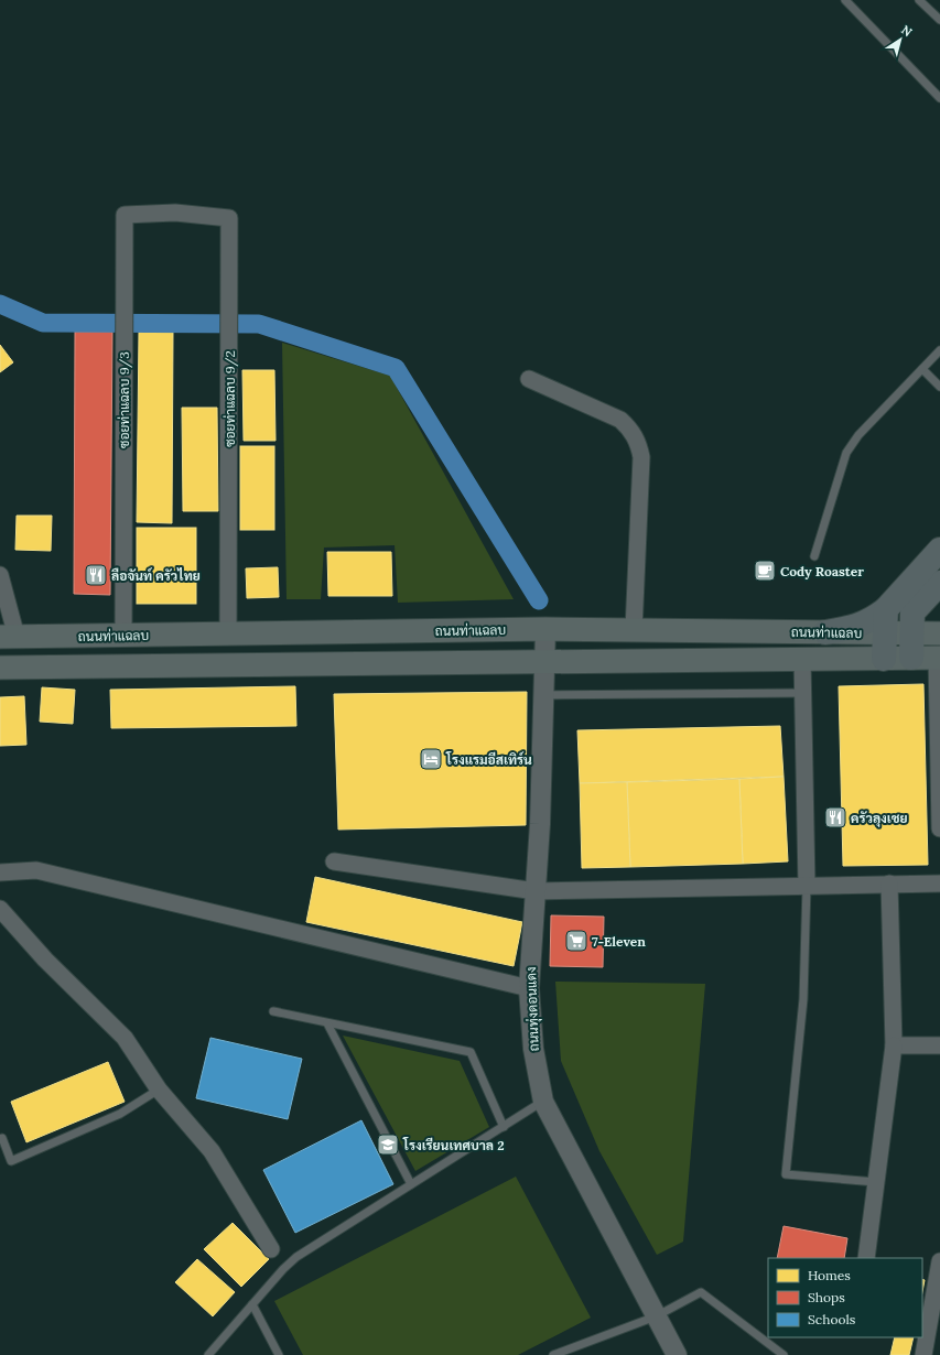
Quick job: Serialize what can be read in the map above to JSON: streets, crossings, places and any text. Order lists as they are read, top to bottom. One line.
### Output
{"streets":{"main road":["ถนนท่าแฉลบ"],"street":["ซอยท่าแฉลบ 9/2","ซอยท่าแฉลบ 9/3","ถนนทุ่งดอนแดง"]},"crossings":[["ซอยท่าแฉลบ 9/2","ซอยท่าแฉลบ 9/3"],["ซอยท่าแฉลบ 9/2","ถนนท่าแฉลบ"],["ซอยท่าแฉลบ 9/3","ถนนท่าแฉลบ"],["ถนนท่าแฉลบ","ถนนทุ่งดอนแดง"]],"places":{"cafe":["Cody Roaster"],"restaurant":["ลือจันท์ ครัวไทย","ครัวลุงเชย"],"hotel":["โรงแรมอีสเทิร์น"],"supermarket":["7-Eleven"],"school or university":["โรงเรียนเทศบาล 2"]},"legend":["Homes","Shops","Schools"],"north":"top right"}
